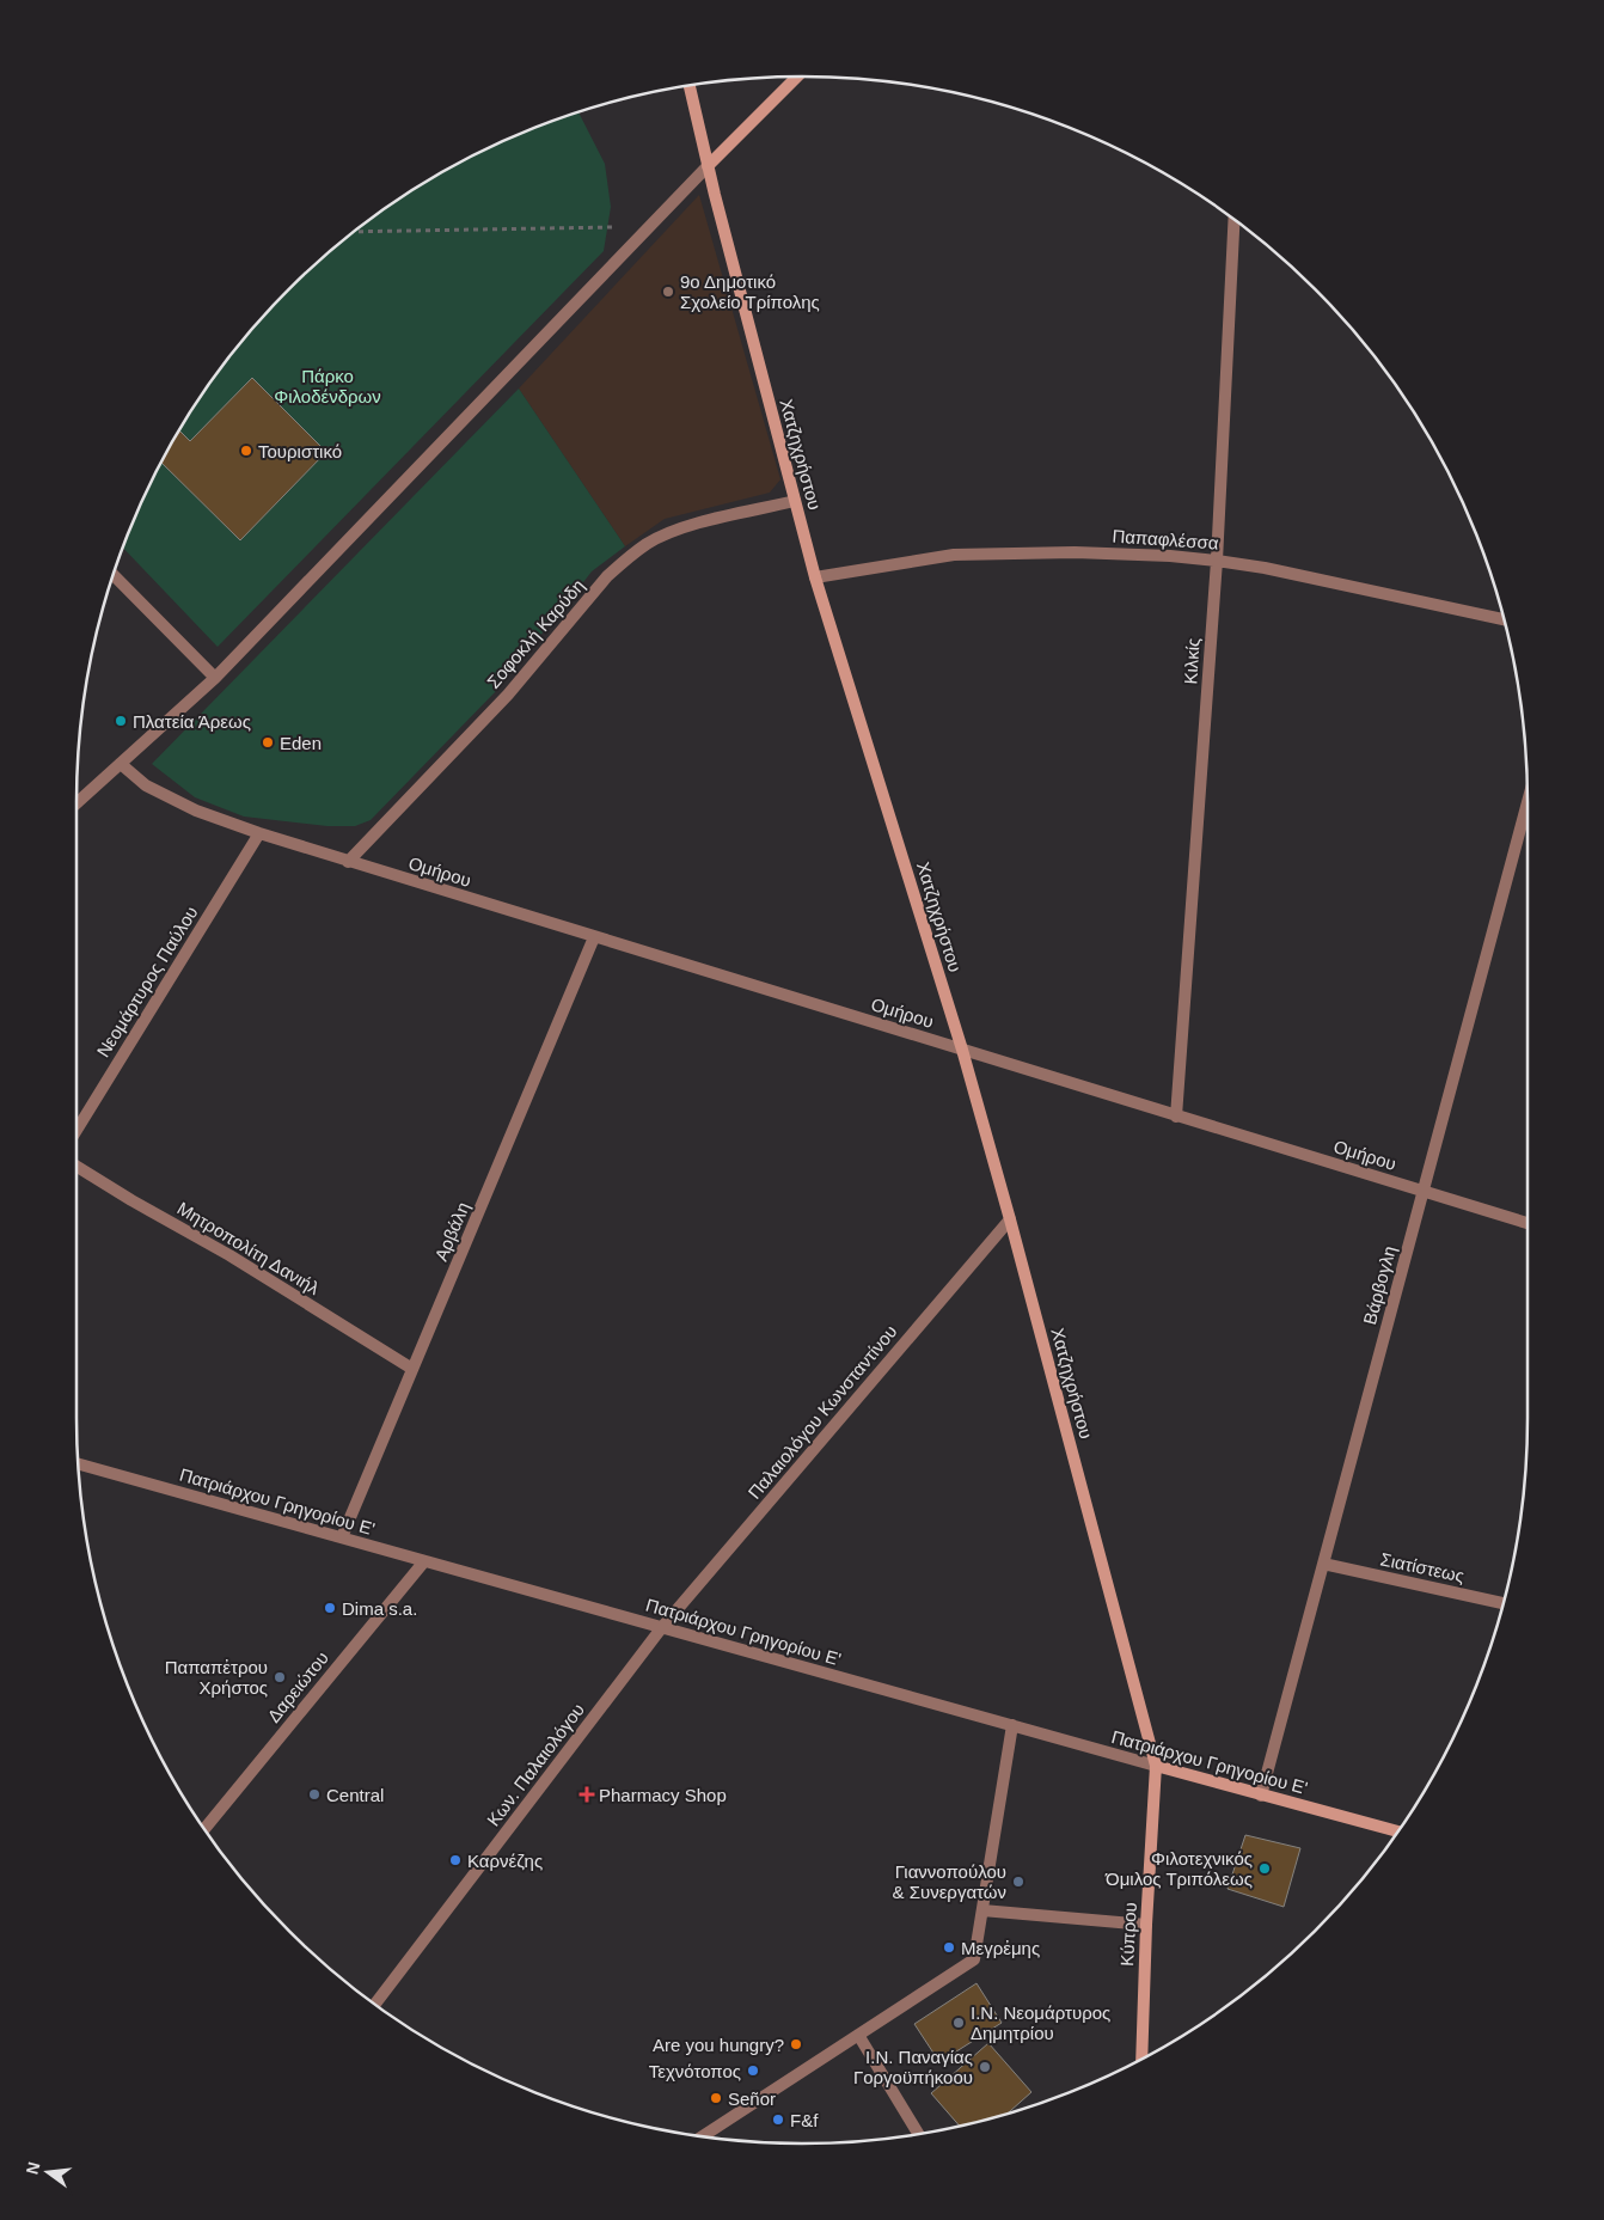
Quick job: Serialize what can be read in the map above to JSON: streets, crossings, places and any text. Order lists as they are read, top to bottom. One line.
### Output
{"streets":{"street":["Χατζηχρήστου","Παπαφλέσσα","Σοφοκλή Καρύδη","Κιλκίς","Ομήρου","Νεομάρτυρος Παύλου","Αρβάλη","Μητροπολίτη Δανιήλ","Βάρβογλη","Παλαιολόγου Κωνσταντίνου","Πατριάρχου Γρηγορίου Ε'","Σιατίστεως","Δαρειώτου","Κων. Παλαιολόγου","Κύπρου"]},"crossings":[["Χατζηχρήστου","Παπαφλέσσα"],["Χατζηχρήστου","Σοφοκλή Καρύδη"],["Χατζηχρήστου","Ομήρου"],["Χατζηχρήστου","Παλαιολόγου Κωνσταντίνου"],["Χατζηχρήστου","Πατριάρχου Γρηγορίου Ε'"],["Χατζηχρήστου","Κύπρου"],["Παπαφλέσσα","Κιλκίς"],["Σοφοκλή Καρύδη","Ομήρου"],["Κιλκίς","Ομήρου"],["Ομήρου","Νεομάρτυρος Παύλου"],["Ομήρου","Αρβάλη"],["Ομήρου","Βάρβογλη"],["Αρβάλη","Μητροπολίτη Δανιήλ"],["Αρβάλη","Πατριάρχου Γρηγορίου Ε'"],["Βάρβογλη","Πατριάρχου Γρηγορίου Ε'"],["Βάρβογλη","Σιατίστεως"],["Παλαιολόγου Κωνσταντίνου","Πατριάρχου Γρηγορίου Ε'"],["Παλαιολόγου Κωνσταντίνου","Κων. Παλαιολόγου"],["Πατριάρχου Γρηγορίου Ε'","Δαρειώτου"],["Πατριάρχου Γρηγορίου Ε'","Κων. Παλαιολόγου"],["Πατριάρχου Γρηγορίου Ε'","Κύπρου"]],"parks":["Πάρκο Φιλοδένδρων"],"places":{"other":["9ο Δημοτικό Σχολείο Τρίπολης","Τουριστικό","Πλατεία Άρεως","Eden","Dima s.a.","Παπαπἐτρου Χρήστος","Central","Καρνέζης","Φιλοτεχνικός Όμιλος Τριπόλεως","Γιαννοπούλου & Συνεργατών","Μεγρἐμης","Ι.Ν. Νεομάρτυρος Δημητρίου","Are you hungry?","Ι.Ν. Παναγίας Γοργοϋπήκοου","Τεχνότοπος","Señor","F&f"],"health":["Pharmacy Shop"]},"north":"left"}
